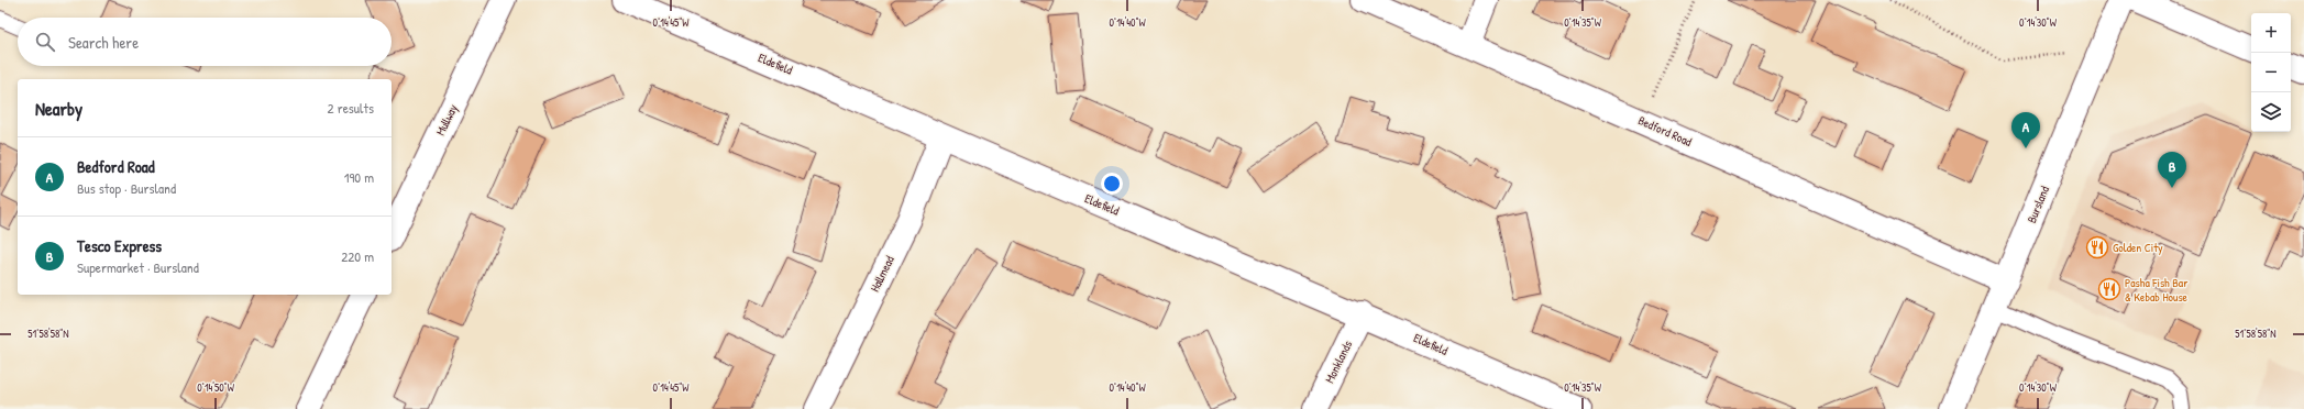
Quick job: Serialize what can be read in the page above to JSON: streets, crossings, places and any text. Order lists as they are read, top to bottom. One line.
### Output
{"streets":{"street":["Eldefield","Mullway","Bedford Road","Bursland","Hallmead","Monklands"]},"crossings":[["Eldefield","Hallmead"],["Eldefield","Monklands"],["Bedford Road","Bursland"]],"places":{"restaurant":["Golden City","Pasha Fish Bar & Kebab House"]},"page":{"map_buttons":["+","−"],"search":"Search here","heading":["Nearby","2 results"],"pins":["A","B"],"list":[{"mark":"A","name":"Bedford Road","note":"Bus stop · Bursland","value":"190 m"},{"mark":"B","name":"Tesco Express","note":"Supermarket · Bursland","value":"220 m"}]},"coordinates":["0°14'45\"W","0°14'40\"W","0°14'35\"W","0°14'30\"W","51°58'58\"N","0°14'50\"W"]}
